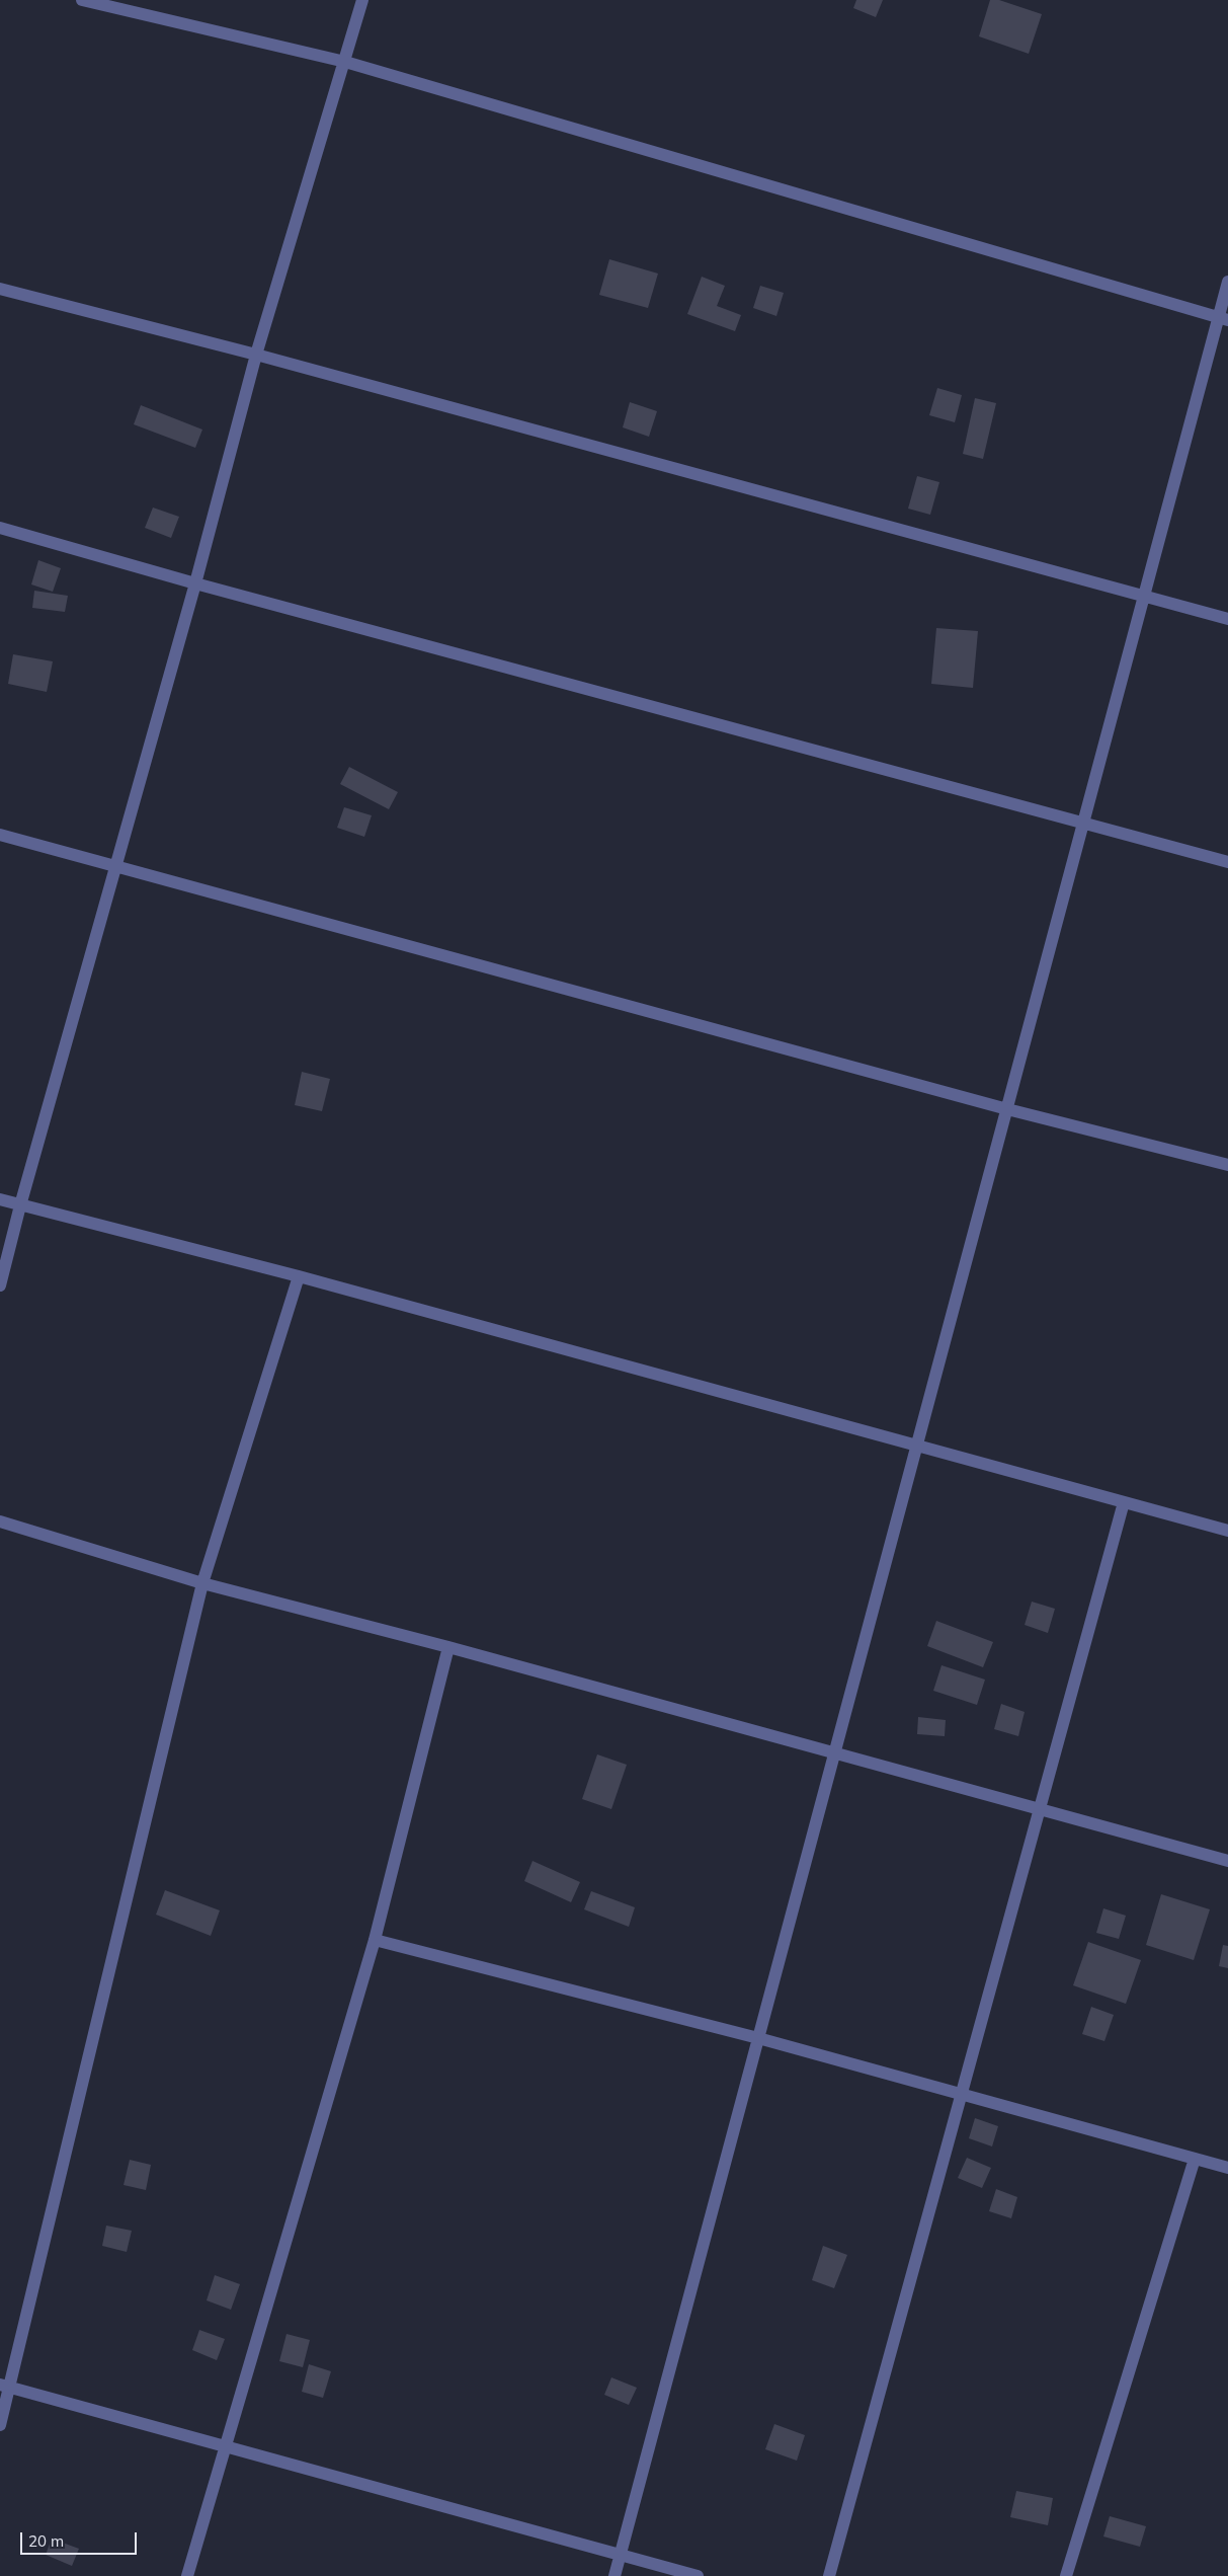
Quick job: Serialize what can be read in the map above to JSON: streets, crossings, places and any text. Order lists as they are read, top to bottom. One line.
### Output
{"scale_bar":"20 m"}
